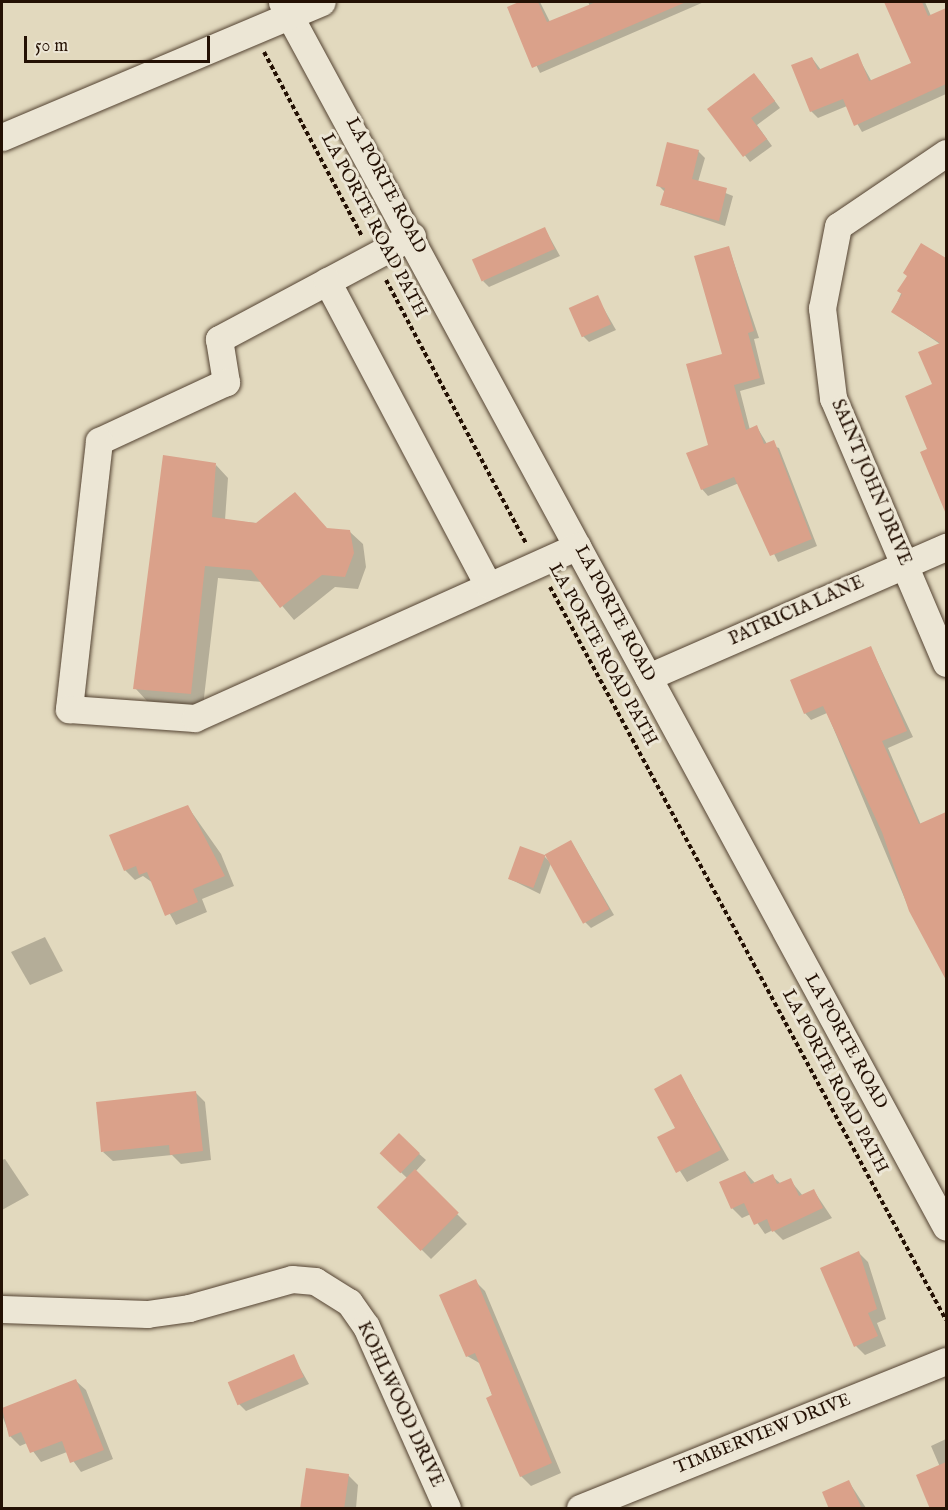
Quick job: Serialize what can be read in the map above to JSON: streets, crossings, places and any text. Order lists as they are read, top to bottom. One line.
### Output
{"streets":{"street":["LA PORTE ROAD","SAINT JOHN DRIVE","PATRICIA LANE","KOHLWOOD DRIVE","TIMBERVIEW DRIVE"],"path":["LA PORTE ROAD PATH"]},"crossings":[["LA PORTE ROAD","PATRICIA LANE"],["SAINT JOHN DRIVE","PATRICIA LANE"]],"scale_bar":"50 m"}
